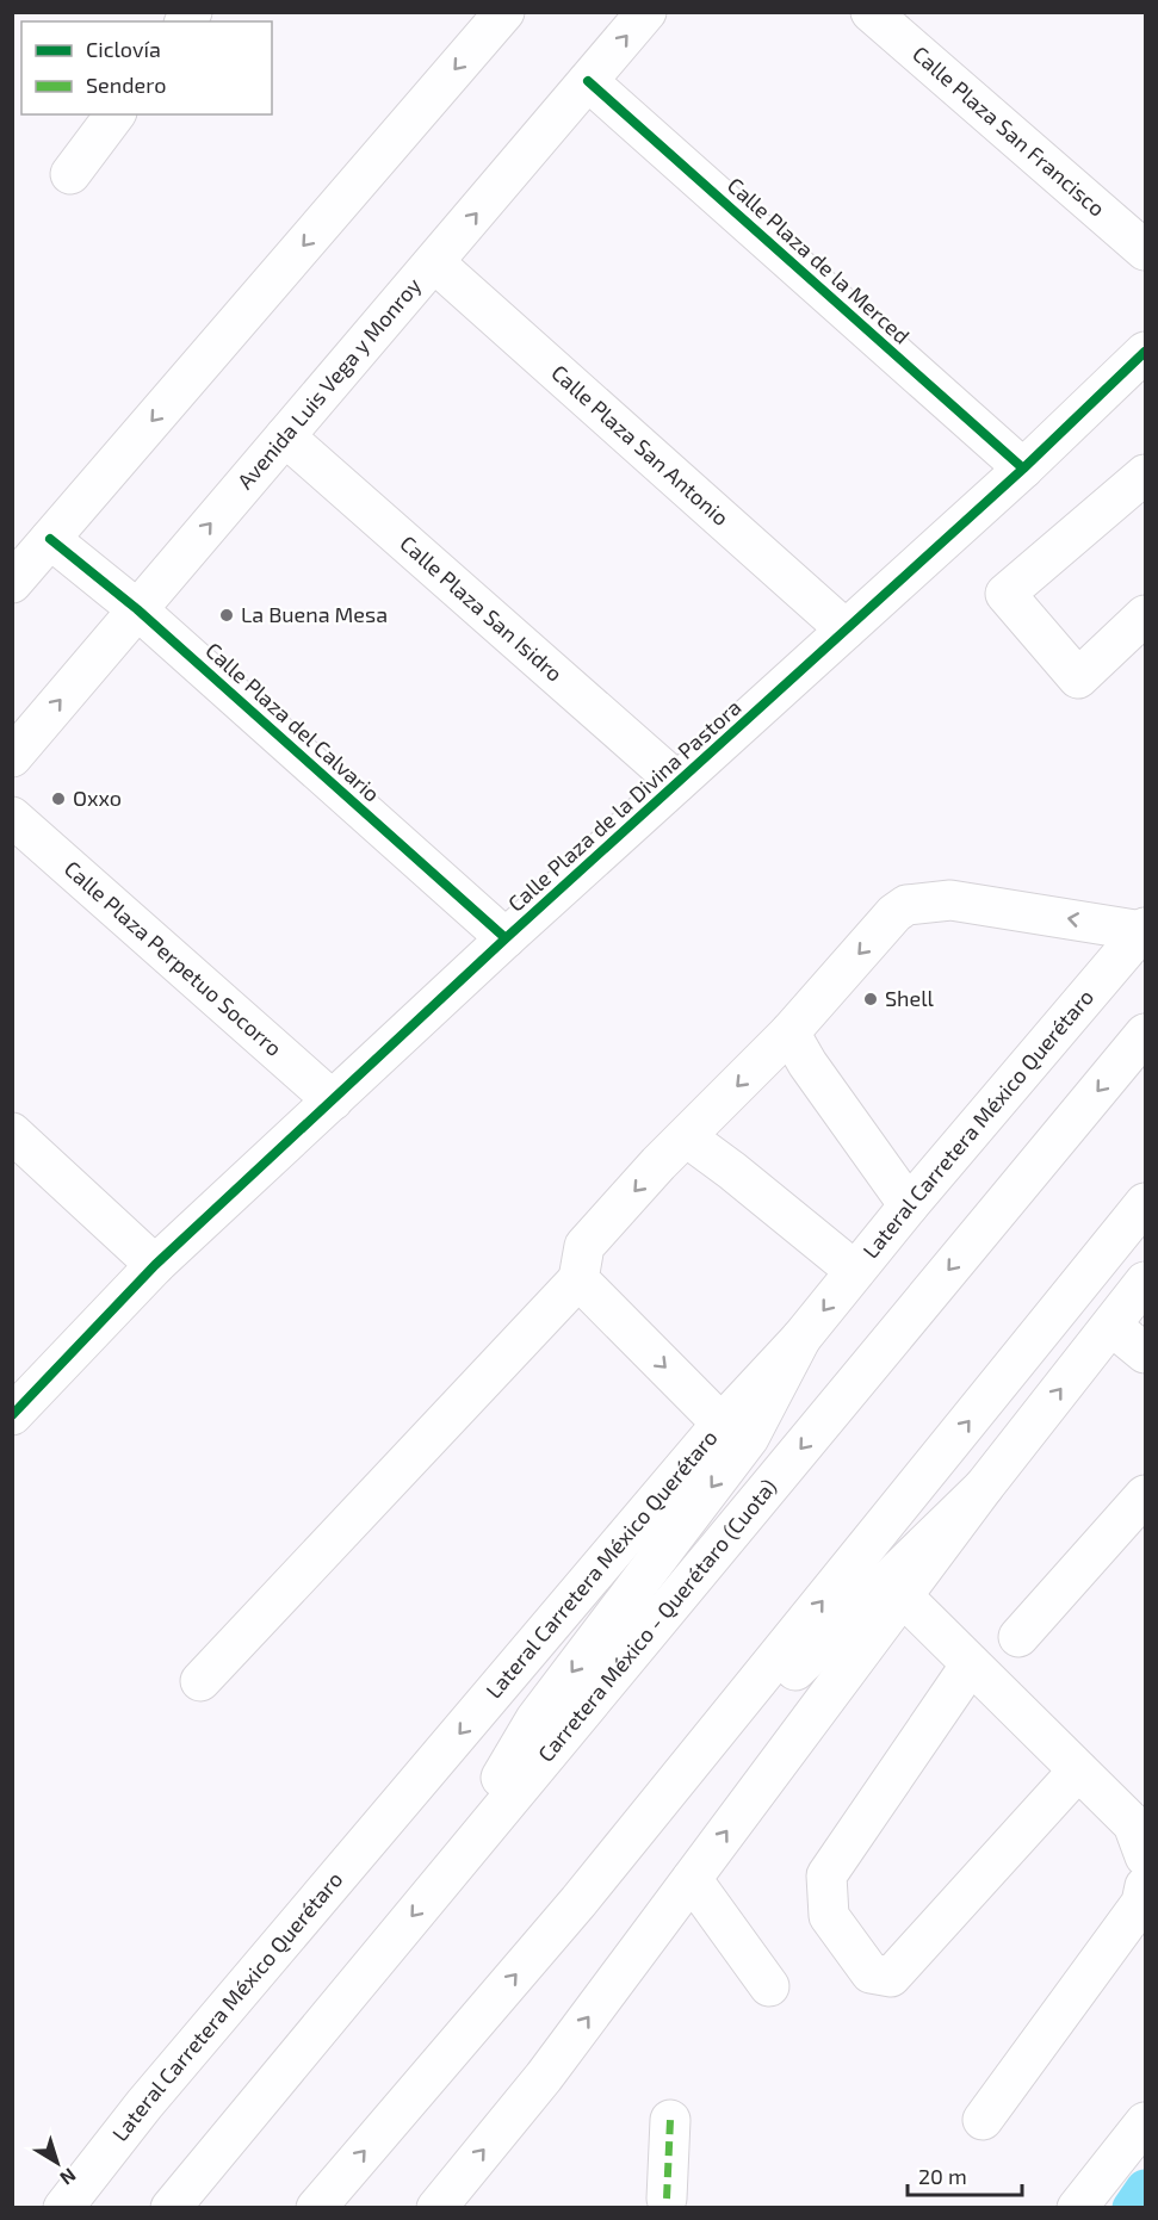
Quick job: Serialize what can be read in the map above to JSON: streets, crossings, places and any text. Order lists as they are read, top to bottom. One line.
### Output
{"streets":{"main road":["Calle Plaza San Francisco","Calle Plaza de la Merced","Avenida Luis Vega y Monroy","Calle Plaza San Antonio","Calle Plaza San Isidro","Calle Plaza del Calvario","Calle Plaza de la Divina Pastora","Calle Plaza Perpetuo Socorro","Lateral Carretera México Querétaro","Carretera México - Querétaro (Cuota)"]},"crossings":[["Calle Plaza de la Merced","Avenida Luis Vega y Monroy"],["Calle Plaza de la Merced","Calle Plaza de la Divina Pastora"],["Avenida Luis Vega y Monroy","Calle Plaza San Antonio"],["Avenida Luis Vega y Monroy","Calle Plaza San Isidro"],["Avenida Luis Vega y Monroy","Calle Plaza del Calvario"],["Calle Plaza San Antonio","Calle Plaza de la Divina Pastora"],["Calle Plaza San Isidro","Calle Plaza de la Divina Pastora"],["Calle Plaza del Calvario","Calle Plaza de la Divina Pastora"],["Calle Plaza de la Divina Pastora","Calle Plaza Perpetuo Socorro"]],"places":["La Buena Mesa","Oxxo","Shell"],"legend":["Ciclovía","Sendero"],"scale_bar":"20 m","north":"bottom right"}
